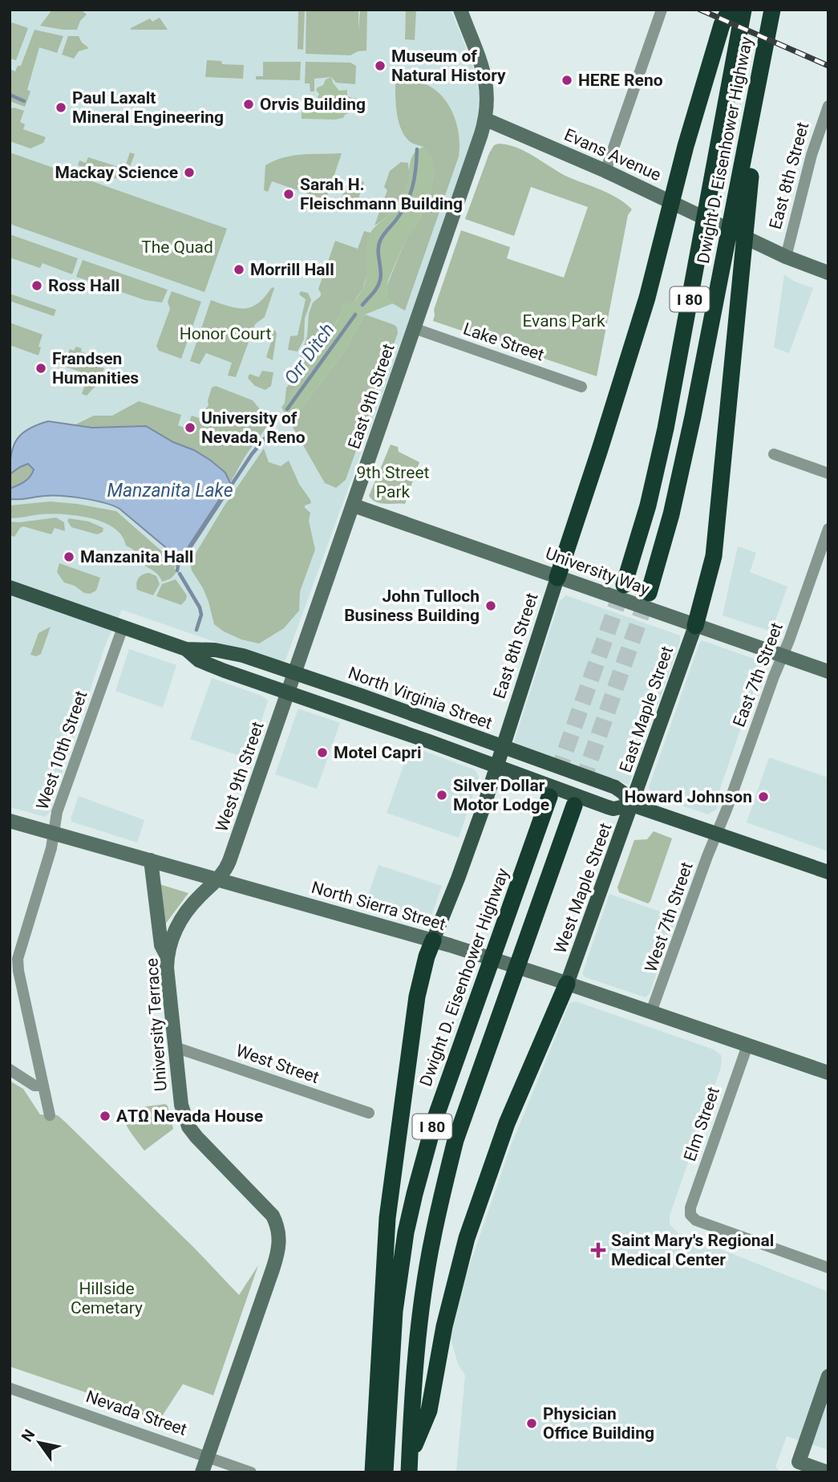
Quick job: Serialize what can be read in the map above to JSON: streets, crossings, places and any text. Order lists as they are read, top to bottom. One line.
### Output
{"streets":{"highway":["Dwight D. Eisenhower Highway","I 80"],"main road":["East 8th Street","North Virginia Street","East Maple Street","West Maple Street"],"street":["Evans Avenue","Lake Street","East 9th Street","University Way","East 7th Street","West 10th Street","West 9th Street","North Sierra Street","West 7th Street","University Terrace","West Street","Elm Street","Nevada Street"]},"crossings":[["Evans Avenue","East 8th Street"],["Evans Avenue","East 9th Street"],["East 8th Street","University Way"],["East 8th Street","North Virginia Street"],["East 8th Street","North Sierra Street"],["Lake Street","East 9th Street"],["East 9th Street","University Way"],["East 9th Street","North Virginia Street"],["East 9th Street","West 9th Street"],["University Way","East 7th Street"],["University Way","East Maple Street"],["East 7th Street","North Virginia Street"],["East 7th Street","West 7th Street"],["North Virginia Street","East Maple Street"],["North Virginia Street","West 10th Street"],["North Virginia Street","West 9th Street"],["North Virginia Street","West Maple Street"],["North Virginia Street","West 7th Street"],["East Maple Street","West Maple Street"],["West 10th Street","North Sierra Street"],["West 9th Street","North Sierra Street"],["West 9th Street","University Terrace"],["West Maple Street","North Sierra Street"],["North Sierra Street","West 7th Street"],["North Sierra Street","University Terrace"],["North Sierra Street","Elm Street"],["University Terrace","West Street"],["University Terrace","Nevada Street"]],"water":["Orr Ditch","Manzanita Lake"],"parks":["The Quad","Evans Park","Honor Court","9th Street Park","Hillside Cemetary"],"places":{"other":["Museum of Natural History","HERE Reno","Orvis Building","Paul Laxalt Mineral Engineering","Mackay Science","Sarah H. Fleischmann Building","Morrill Hall","Ross Hall","Frandsen Humanities","University of Nevada, Reno","Manzanita Hall","John Tulloch Business Building","Motel Capri","Silver Dollar Motor Lodge","Howard Johnson","ΑΤΩ Nevada House","Physician Office Building"],"health":["Saint Mary's Regional Medical Center"]},"north":"top left"}
